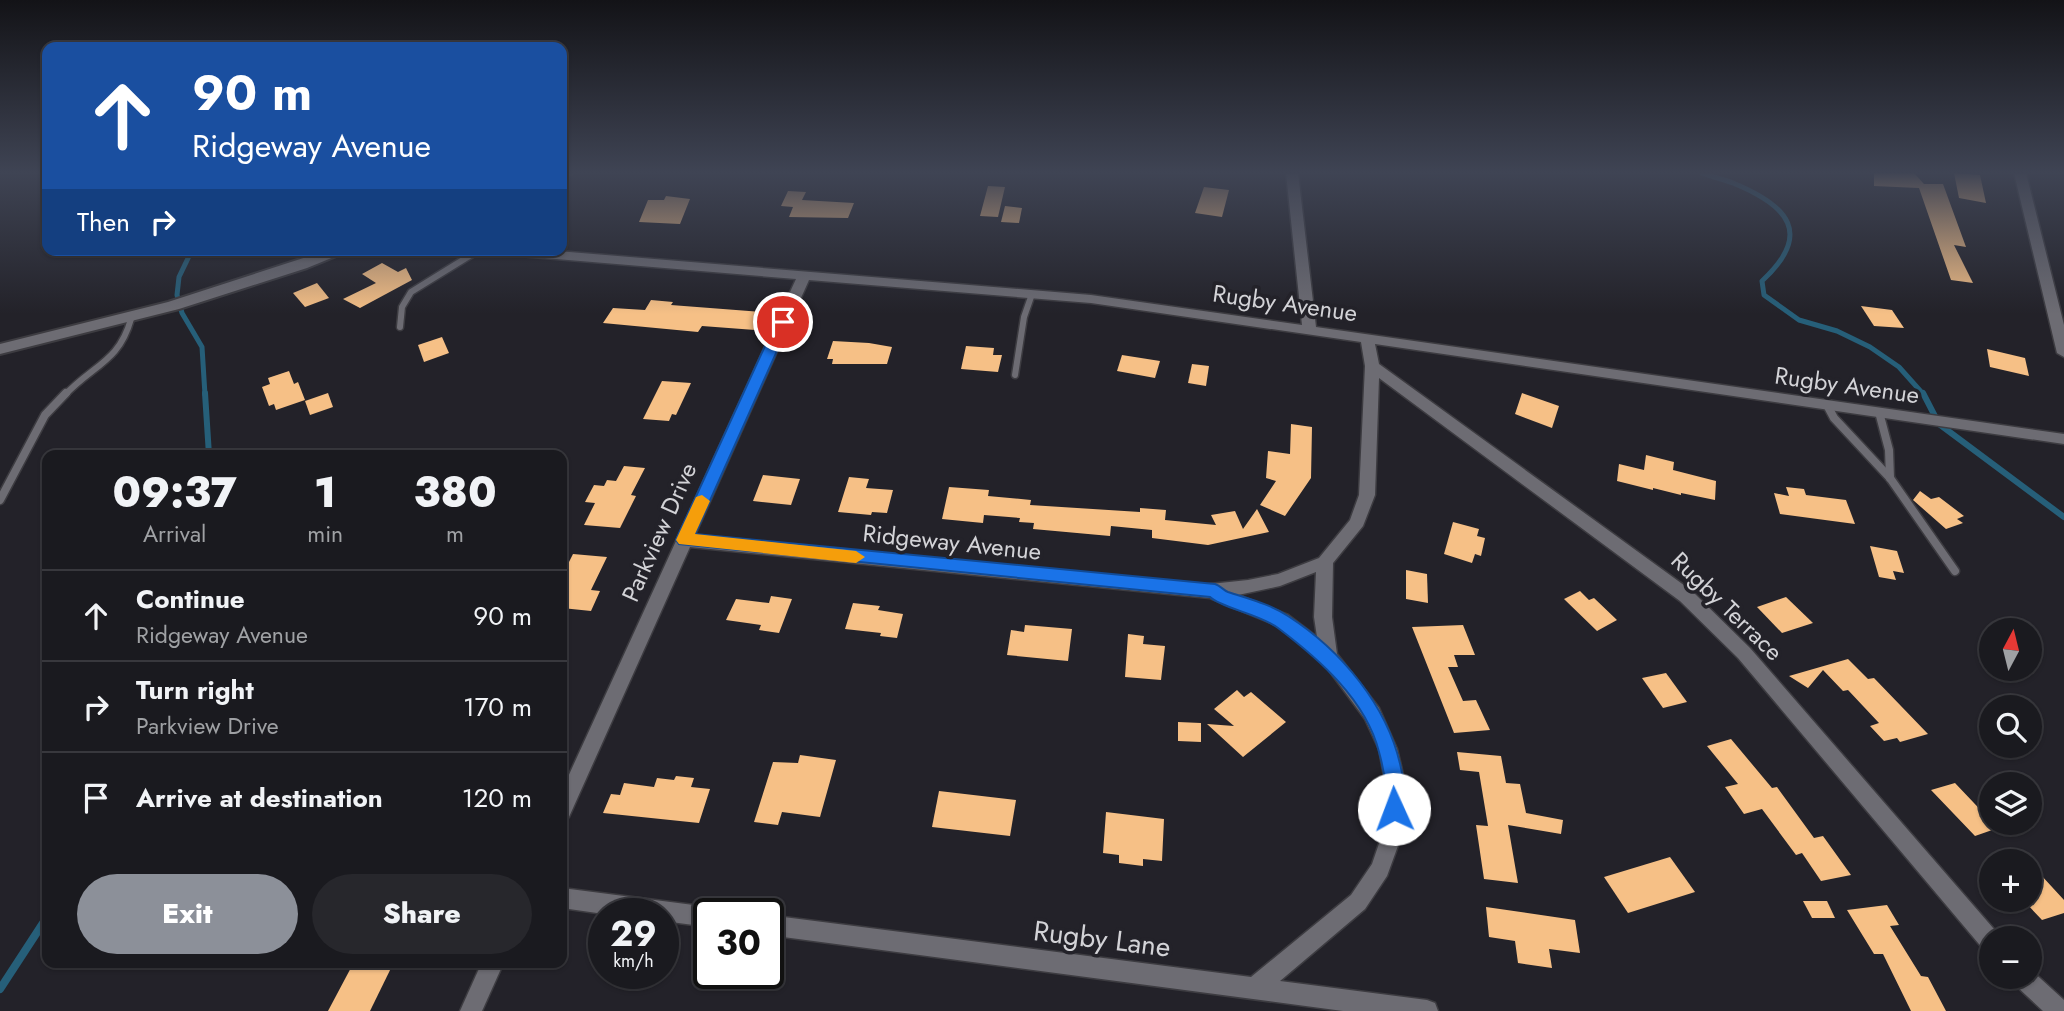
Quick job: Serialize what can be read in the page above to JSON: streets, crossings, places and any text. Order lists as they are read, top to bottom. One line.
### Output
{"streets":{"street":["Rugby Avenue","Parkview Drive","Ridgeway Avenue","Rugby Terrace","Rugby Lane"]},"crossings":[["Rugby Avenue","Parkview Drive"],["Parkview Drive","Ridgeway Avenue"]],"north":"top","page":{"turn":["90 m","Ridgeway Avenue"],"then":"Then","eta":["09:37","Arrival","1","min","380","m"],"list":[{"name":"Continue","note":"Ridgeway Avenue","value":"90 m"},{"name":"Turn right","note":"Parkview Drive","value":"170 m"},{"name":"Arrive at destination","value":"120 m"}],"map_buttons":["+","−"],"buttons":["Exit","Share"],"speed":"29 km/h","limit":"30"}}
